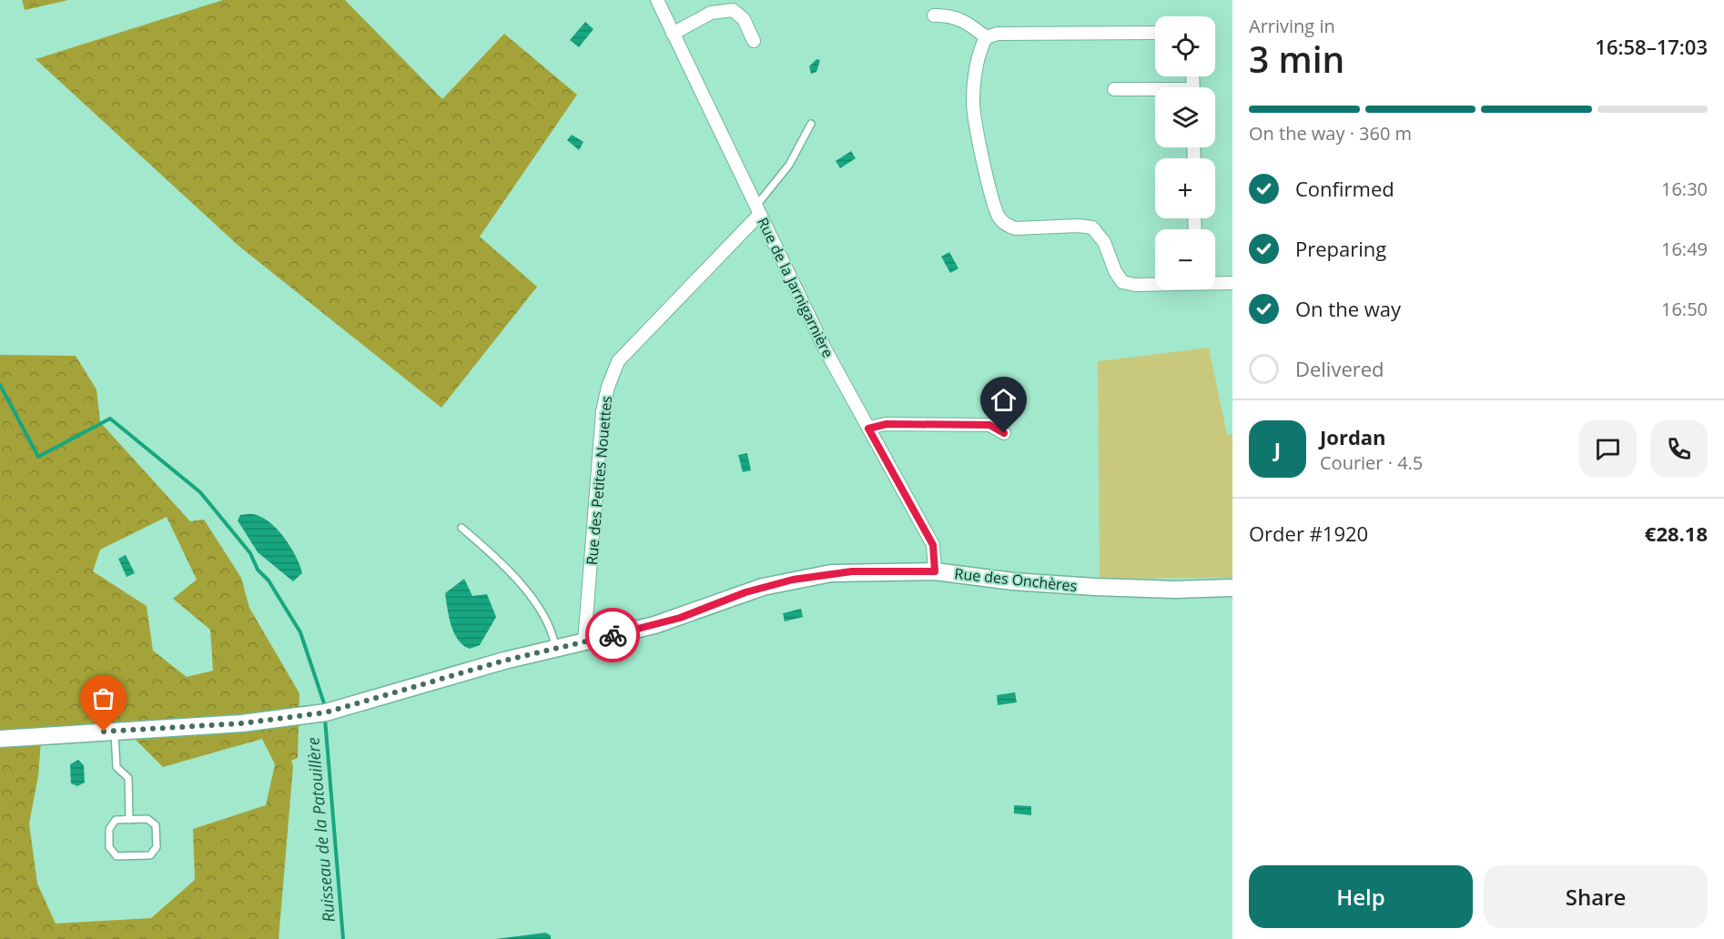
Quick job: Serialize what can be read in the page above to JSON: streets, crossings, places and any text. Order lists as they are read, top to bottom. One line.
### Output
{"streets":{"street":["Rue de la Jarnigarnière","Rue des Petites Nouettes","Rue des Onchères"]},"crossings":[["Rue de la Jarnigarnière","Rue des Petites Nouettes"],["Rue de la Jarnigarnière","Rue des Onchères"],["Rue des Petites Nouettes","Rue des Onchères"]],"water":["Ruisseau de la Patouillère"],"page":{"heading":["3 min","Arriving in","16:58–17:03"],"panel":["Jordan","Courier · 4.5","Order #1920","€28.18"],"map_buttons":["+","−"],"bar":"On the way · 360 m","list":[["Confirmed","16:30"],["Preparing","16:49"],["On the way","16:50"],"Delivered"],"round":"J","buttons":["Help","Share"]}}
